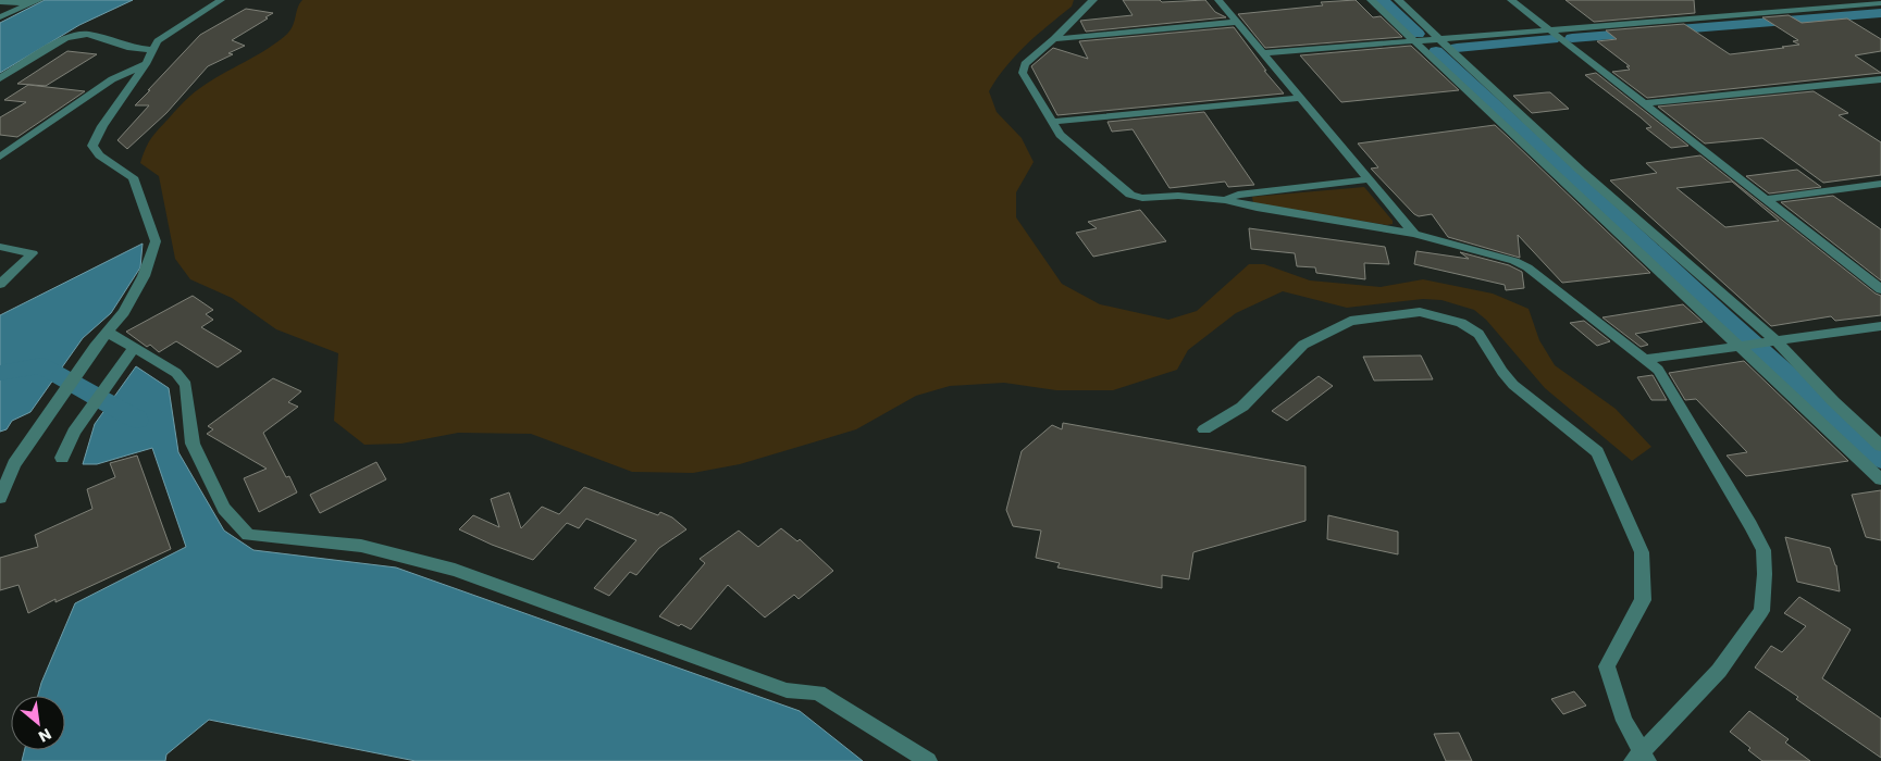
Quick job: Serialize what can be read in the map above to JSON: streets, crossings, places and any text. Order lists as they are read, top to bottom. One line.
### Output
{"north":"bottom right"}
